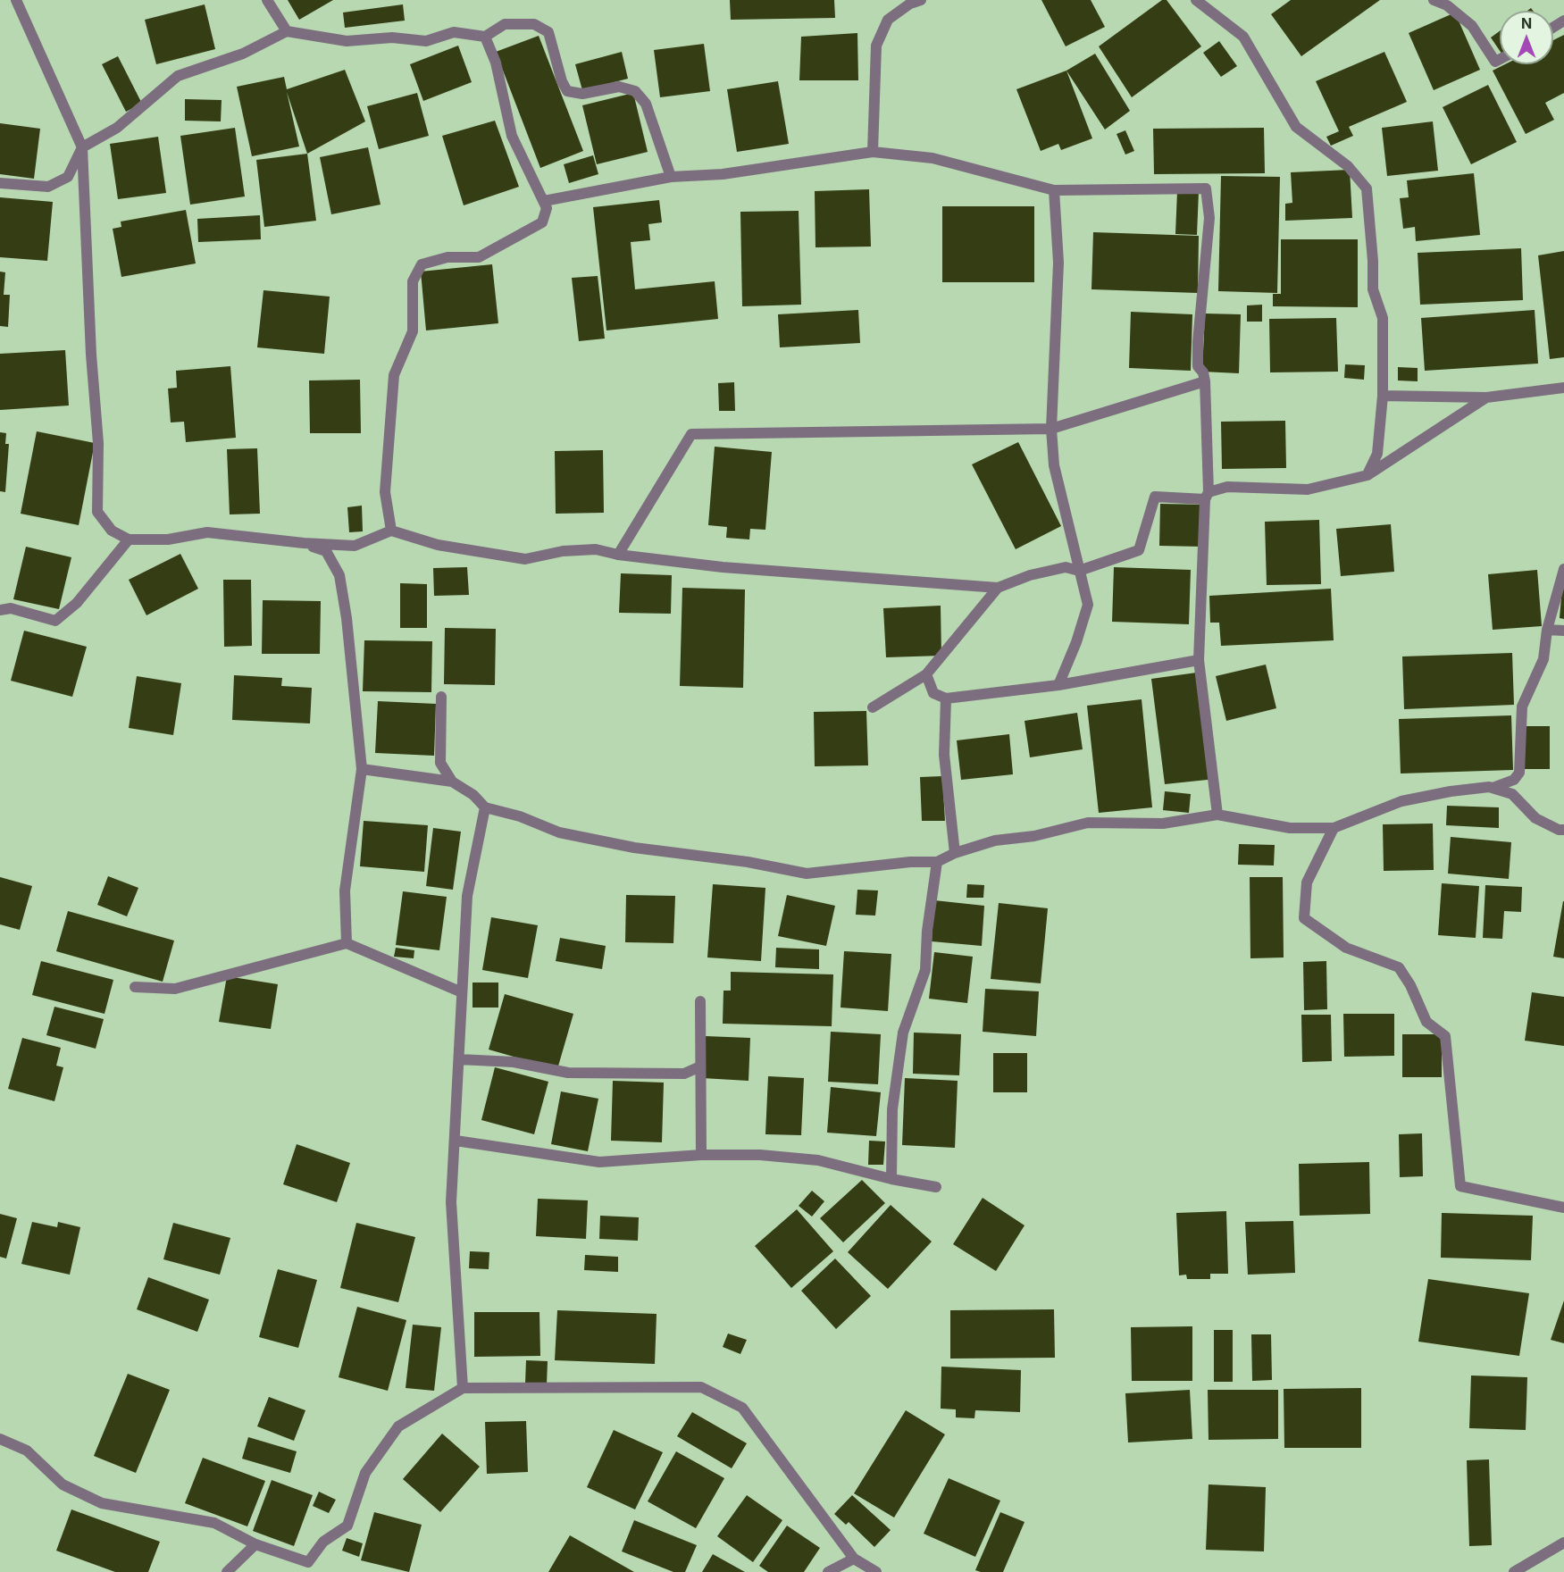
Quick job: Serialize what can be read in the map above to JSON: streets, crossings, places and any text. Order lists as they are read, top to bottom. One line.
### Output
{"north":"top"}
